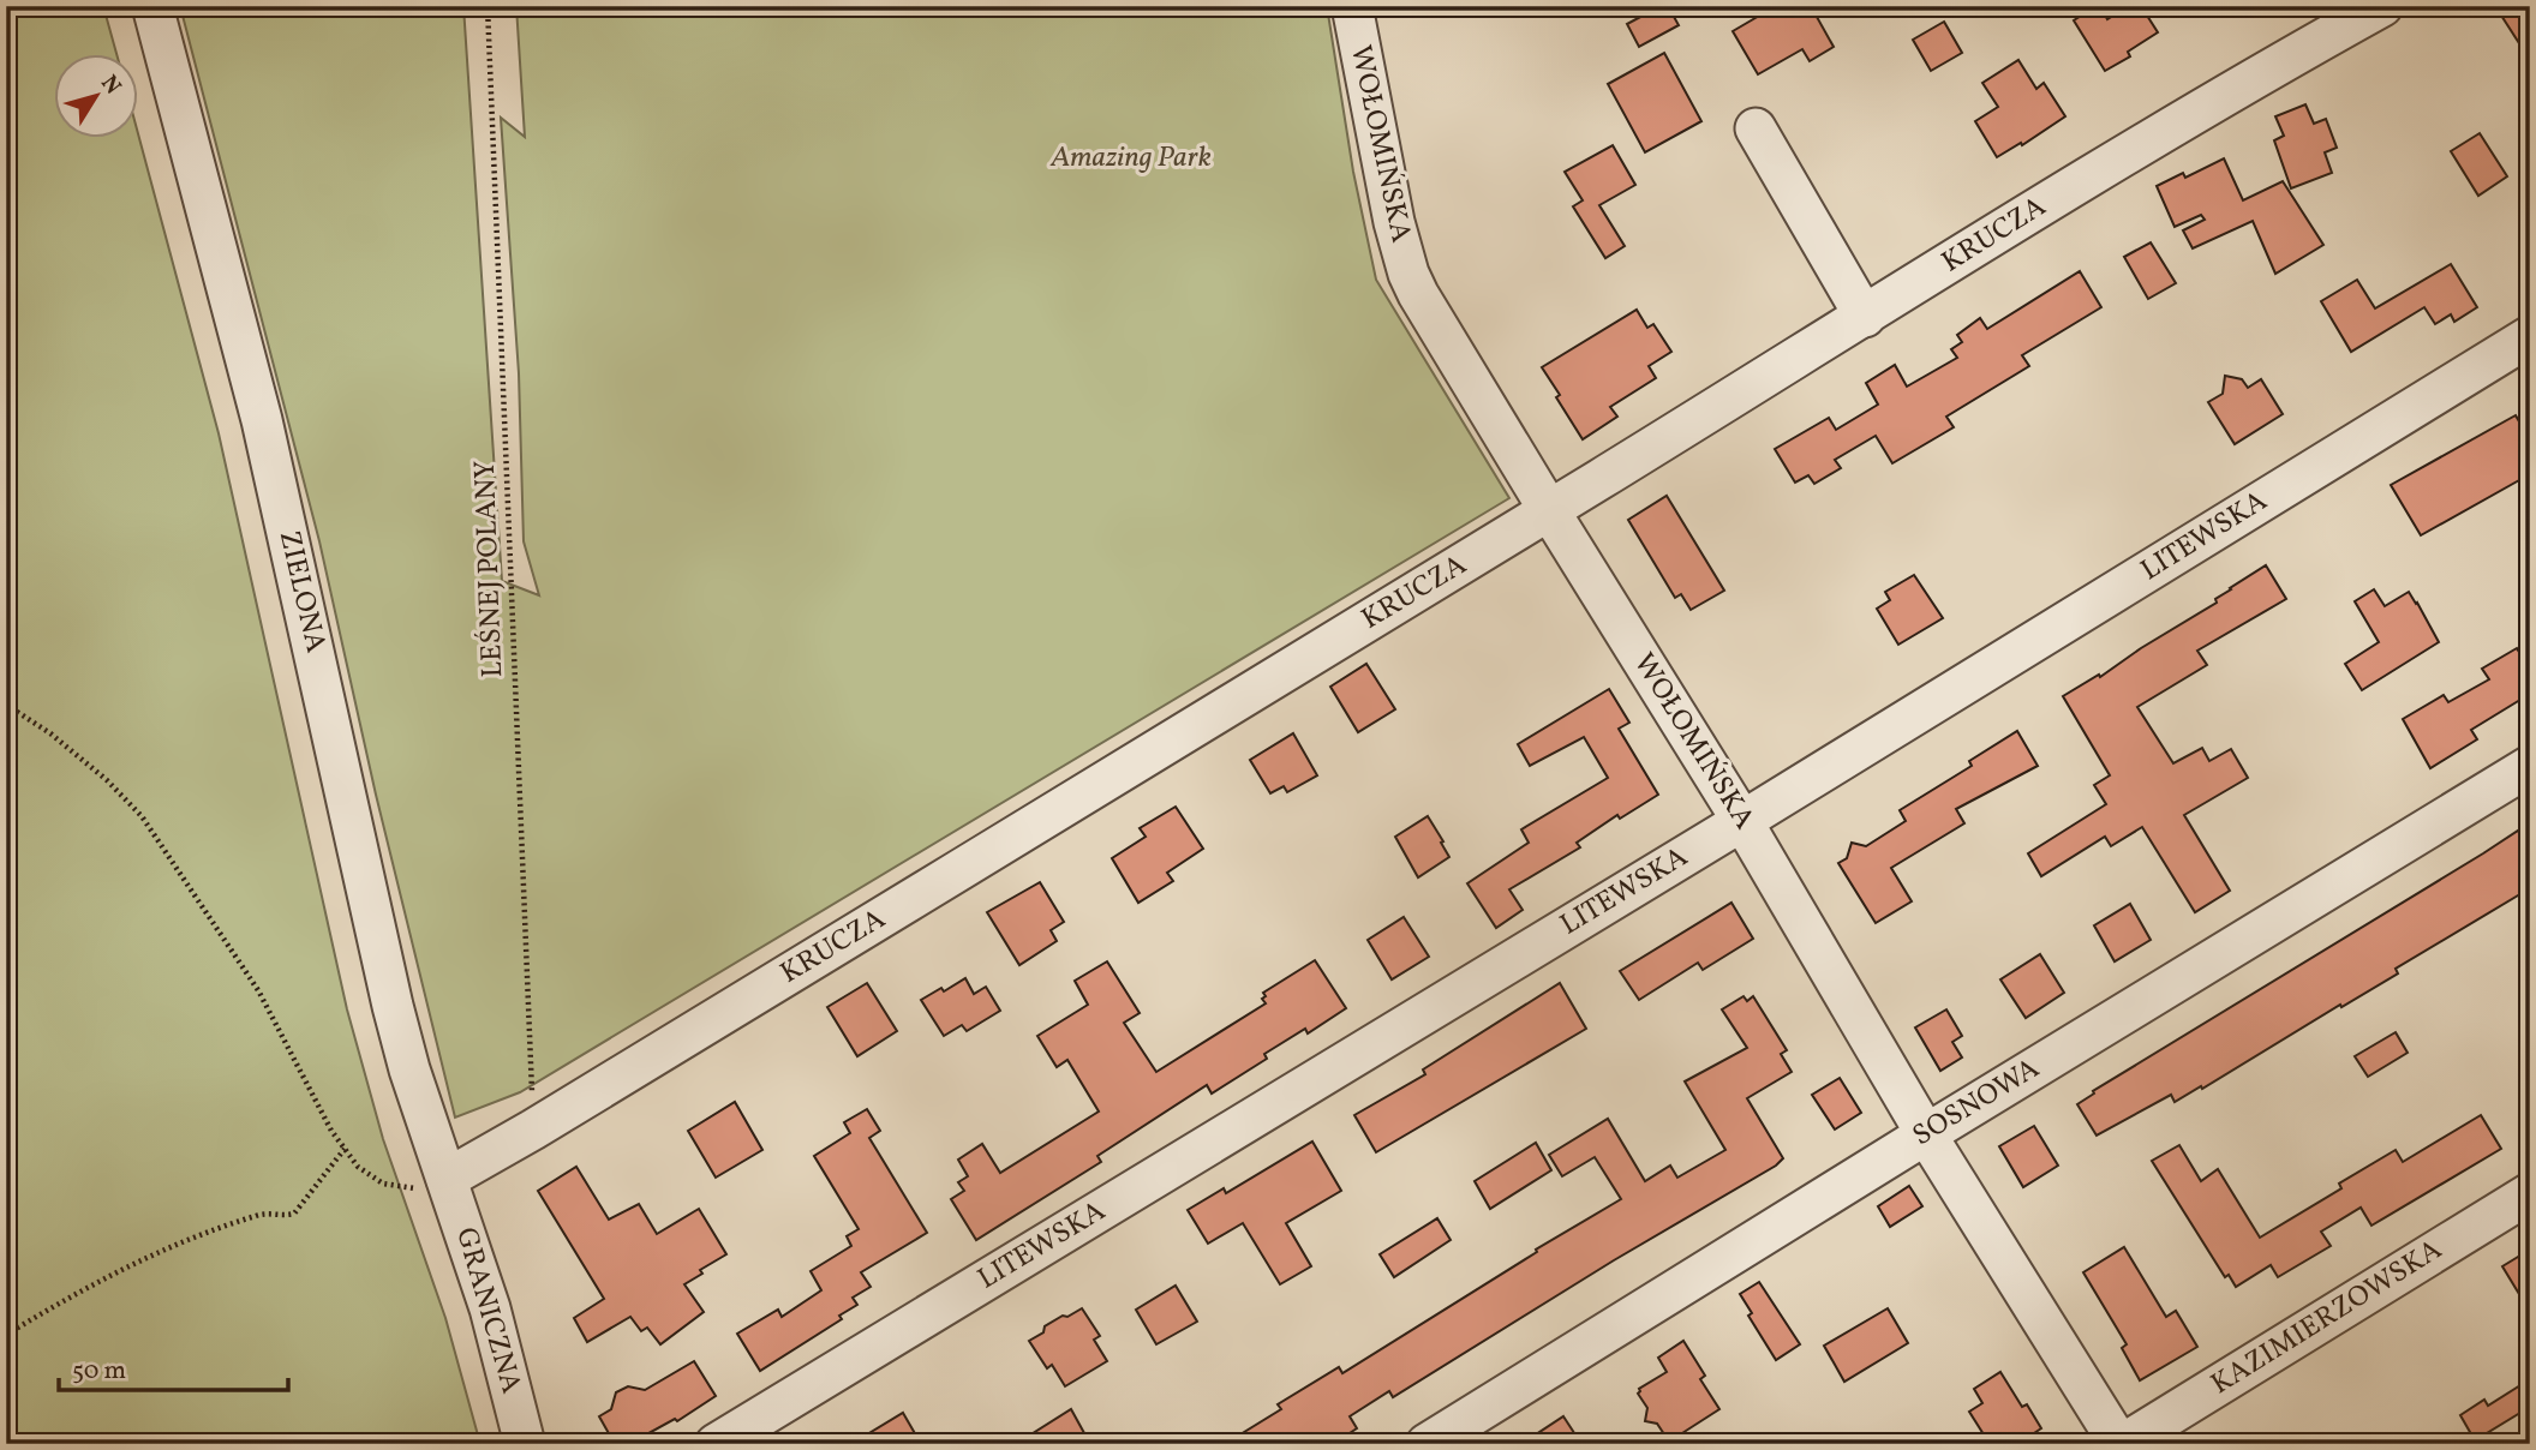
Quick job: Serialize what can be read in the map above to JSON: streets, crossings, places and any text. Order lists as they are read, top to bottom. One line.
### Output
{"streets":{"street":["WOŁOMIŃSKA","KRUCZA","LITEWSKA","ZIELONA","SOSNOWA","GRANICZNA","KAZIMIERZOWSKA"],"path":["LEŚNEJ POLANY"]},"crossings":[["WOŁOMIŃSKA","KRUCZA"],["WOŁOMIŃSKA","LITEWSKA"],["WOŁOMIŃSKA","SOSNOWA"],["WOŁOMIŃSKA","KAZIMIERZOWSKA"],["KRUCZA","LEŚNEJ POLANY"],["KRUCZA","ZIELONA"],["KRUCZA","GRANICZNA"],["ZIELONA","GRANICZNA"]],"parks":["Amazing Park"],"scale_bar":"50 m","north":"top right"}
